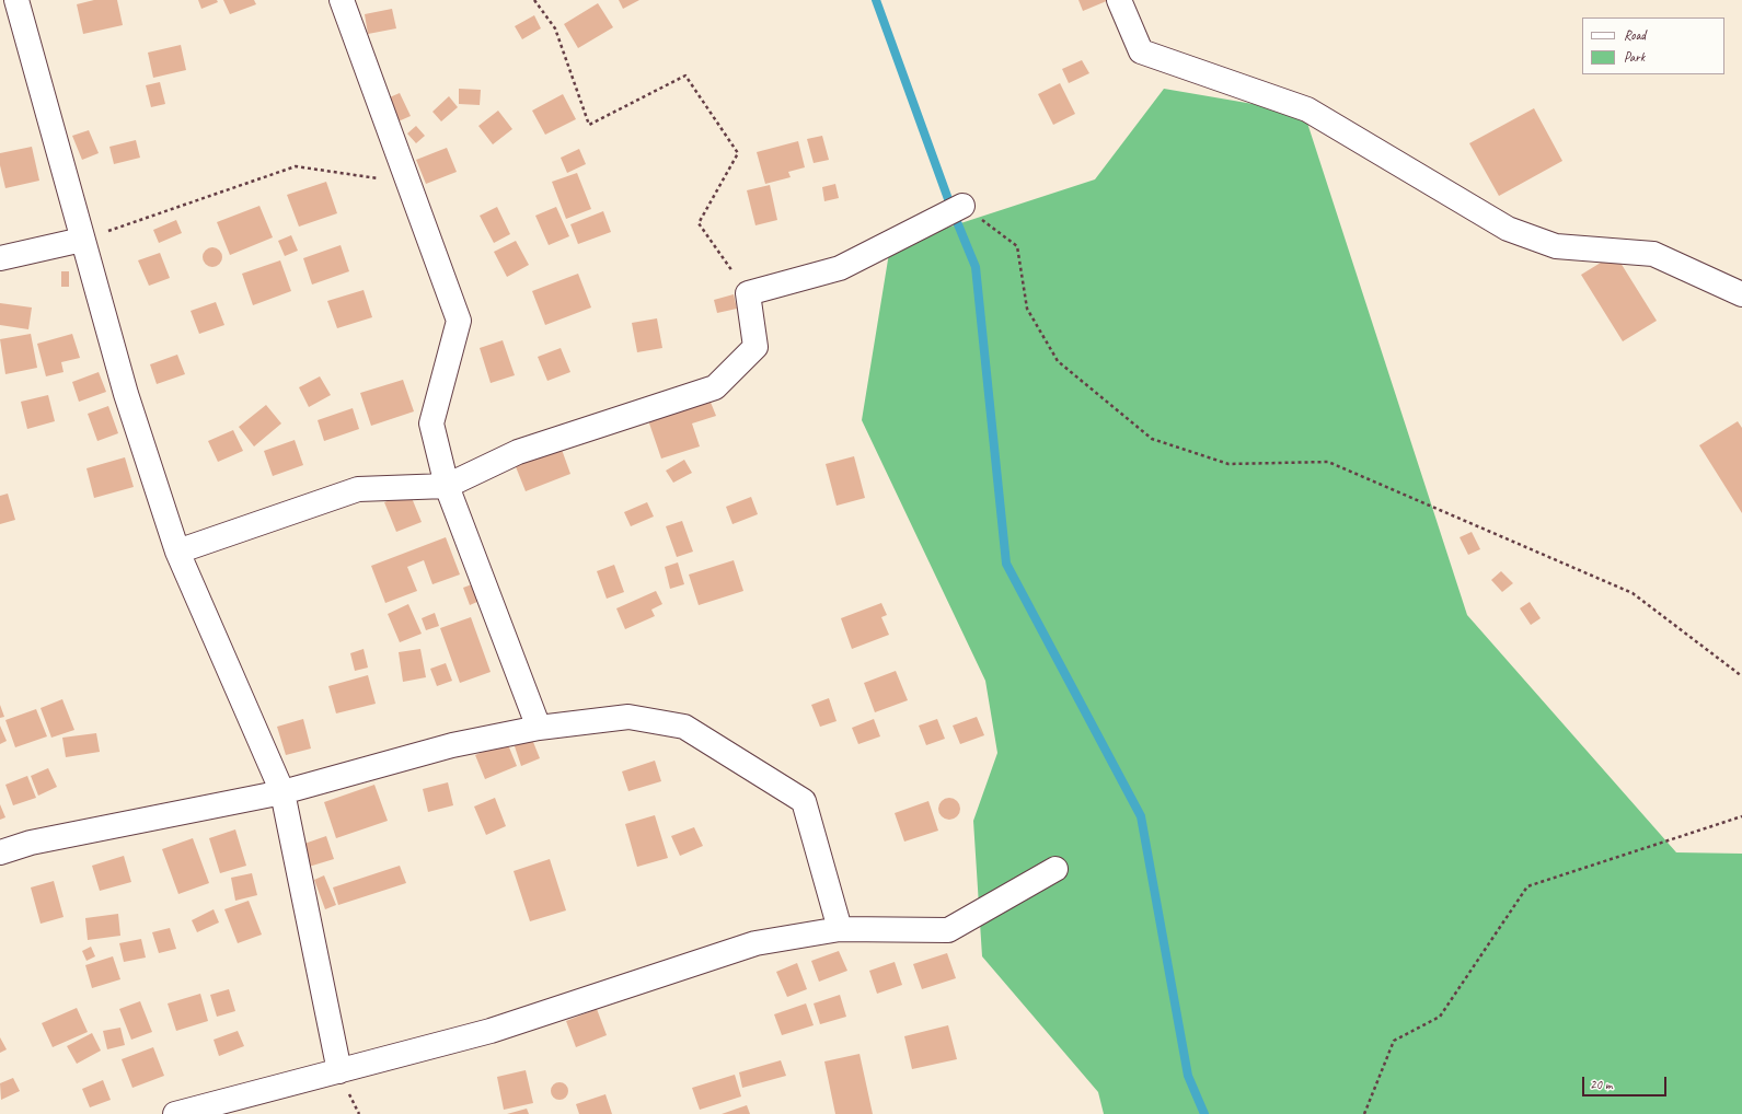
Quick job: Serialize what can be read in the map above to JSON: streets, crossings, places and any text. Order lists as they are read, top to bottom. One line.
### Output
{"legend":["Road","Park"],"scale_bar":"20 m"}
